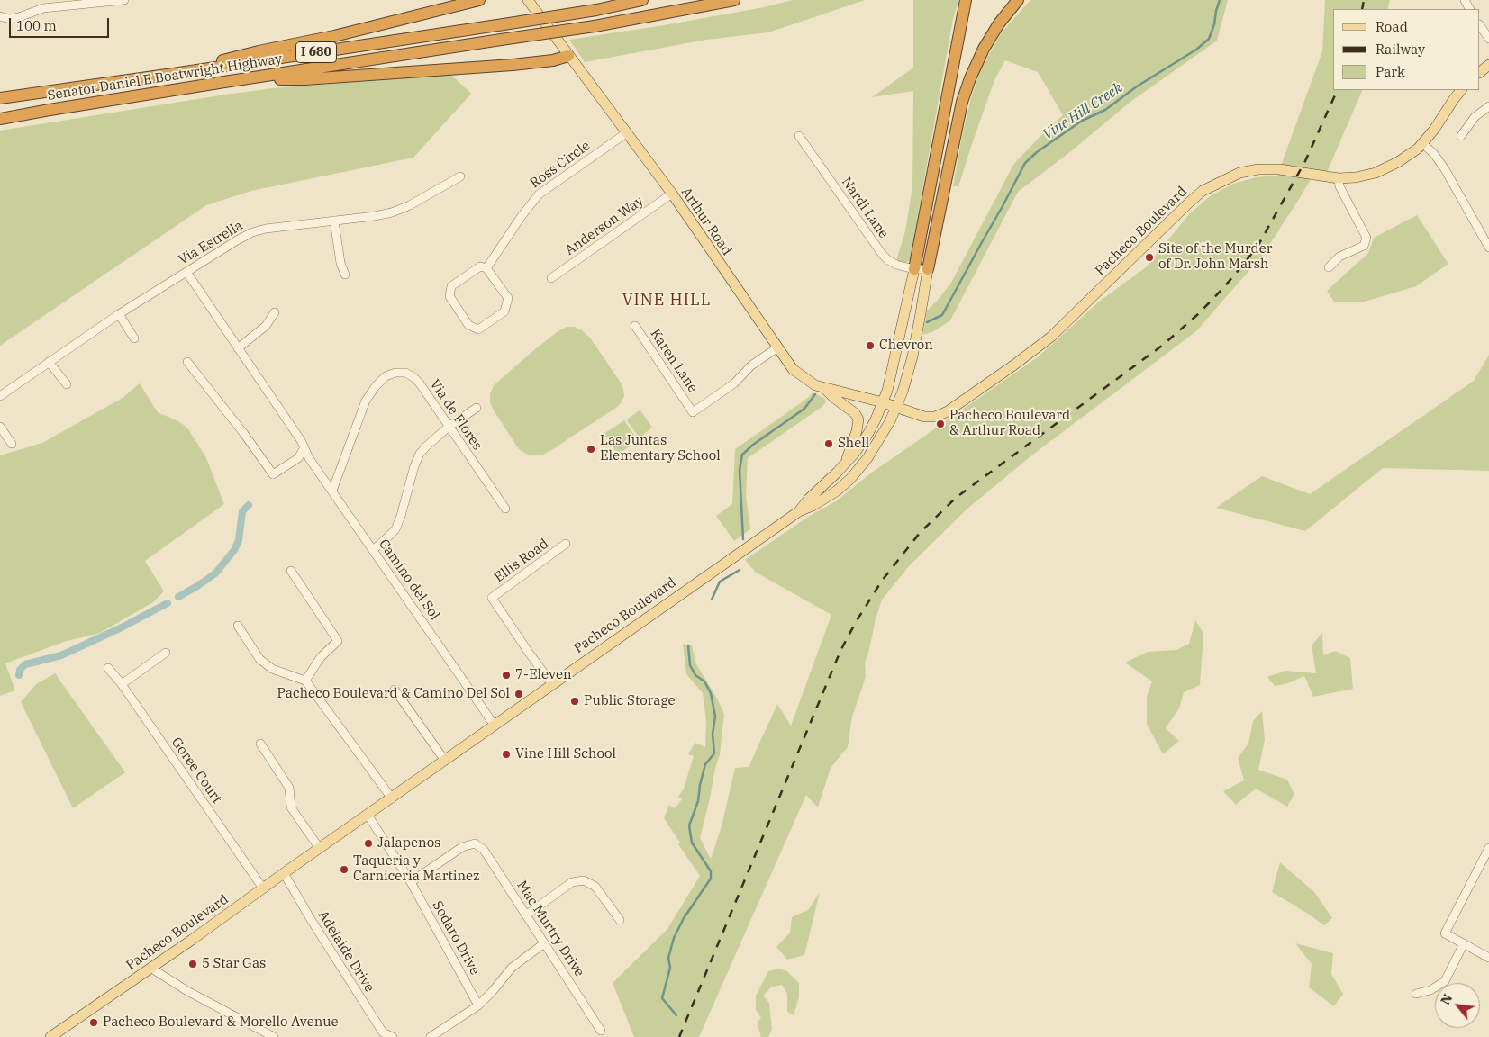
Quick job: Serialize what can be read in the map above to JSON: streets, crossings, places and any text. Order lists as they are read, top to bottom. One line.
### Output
{"streets":{"highway":["I 680","Senator Daniel E Boatwright Highway"],"main road":["Arthur Road","Pacheco Boulevard"],"street":["Ross Circle","Nardi Lane","Anderson Way","Via Estrella","Karen Lane","Via de Flores","Ellis Road","Camino del Sol","Goree Court","Mac Murtry Drive","Sodaro Drive","Adelaide Drive"]},"crossings":[["Ross Circle","Arthur Road"],["Nardi Lane","Pacheco Boulevard"],["Arthur Road","Anderson Way"],["Arthur Road","Pacheco Boulevard"],["Arthur Road","Karen Lane"],["Pacheco Boulevard","Ellis Road"],["Pacheco Boulevard","Camino del Sol"],["Pacheco Boulevard","Goree Court"],["Pacheco Boulevard","Sodaro Drive"],["Pacheco Boulevard","Adelaide Drive"],["Via Estrella","Camino del Sol"],["Via de Flores","Camino del Sol"],["Mac Murtry Drive","Sodaro Drive"]],"districts":["VINE HILL"],"water":["Vine Hill Creek"],"places":["Site of the Murder of Dr. John Marsh","Chevron","Pacheco Boulevard & Arthur Road","Shell","Las Juntas Elementary School","7-Eleven","Pacheco Boulevard & Camino Del Sol","Public Storage","Vine Hill School","Jalapenos","Taqueria y Carniceria Martinez","5 Star Gas","Pacheco Boulevard & Morello Avenue"],"legend":["Road","Railway","Park"],"scale_bar":"100 m","north":"top left"}
